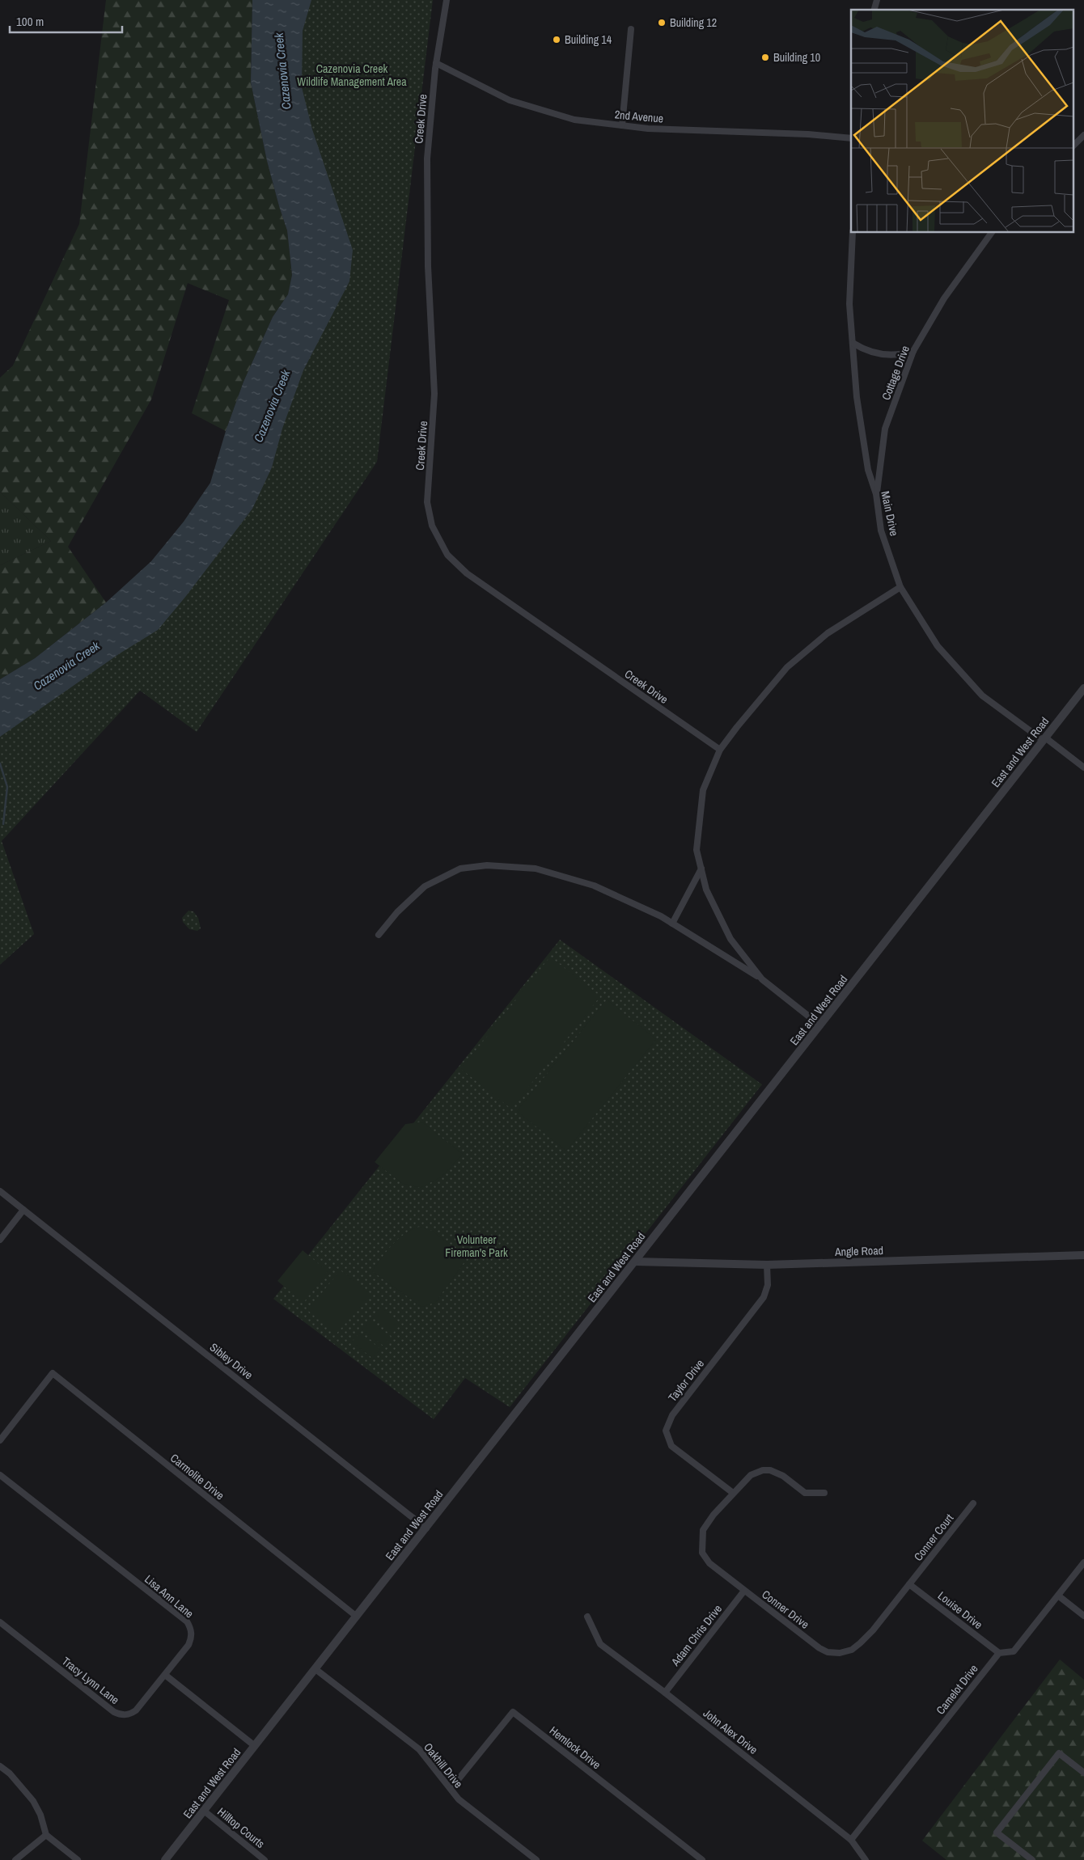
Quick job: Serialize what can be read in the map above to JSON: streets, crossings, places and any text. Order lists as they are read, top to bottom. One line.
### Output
{"streets":{"street":["2nd Avenue","Creek Drive","Cottage Drive","Main Drive","East and West Road","Angle Road","Sibley Drive","Taylor Drive","Carmolite Drive","Conner Court","Lisa Ann Lane","Conner Drive","Louise Drive","Adam Chris Drive","Tracy Lynn Lane","Camelot Drive","John Alex Drive","Hemlock Drive","Oakhill Drive","Hilltop Courts"]},"crossings":[["2nd Avenue","Creek Drive"],["Cottage Drive","Main Drive"],["Main Drive","East and West Road"],["East and West Road","Angle Road"],["East and West Road","Sibley Drive"],["East and West Road","Carmolite Drive"],["East and West Road","Oakhill Drive"],["East and West Road","Hilltop Courts"],["Angle Road","Taylor Drive"],["Taylor Drive","Conner Drive"],["Conner Court","Conner Drive"],["Conner Court","Louise Drive"],["Lisa Ann Lane","Tracy Lynn Lane"],["Conner Drive","Louise Drive"],["Conner Drive","Adam Chris Drive"],["Louise Drive","Camelot Drive"],["Adam Chris Drive","John Alex Drive"],["Camelot Drive","John Alex Drive"],["Hemlock Drive","Oakhill Drive"]],"water":["Cazenovia Creek"],"parks":["Cazenovia Creek Wildlife Management Area","Volunteer Fireman's Park"],"places":["Building 12","Building 14","Building 10"],"scale_bar":"100 m"}
